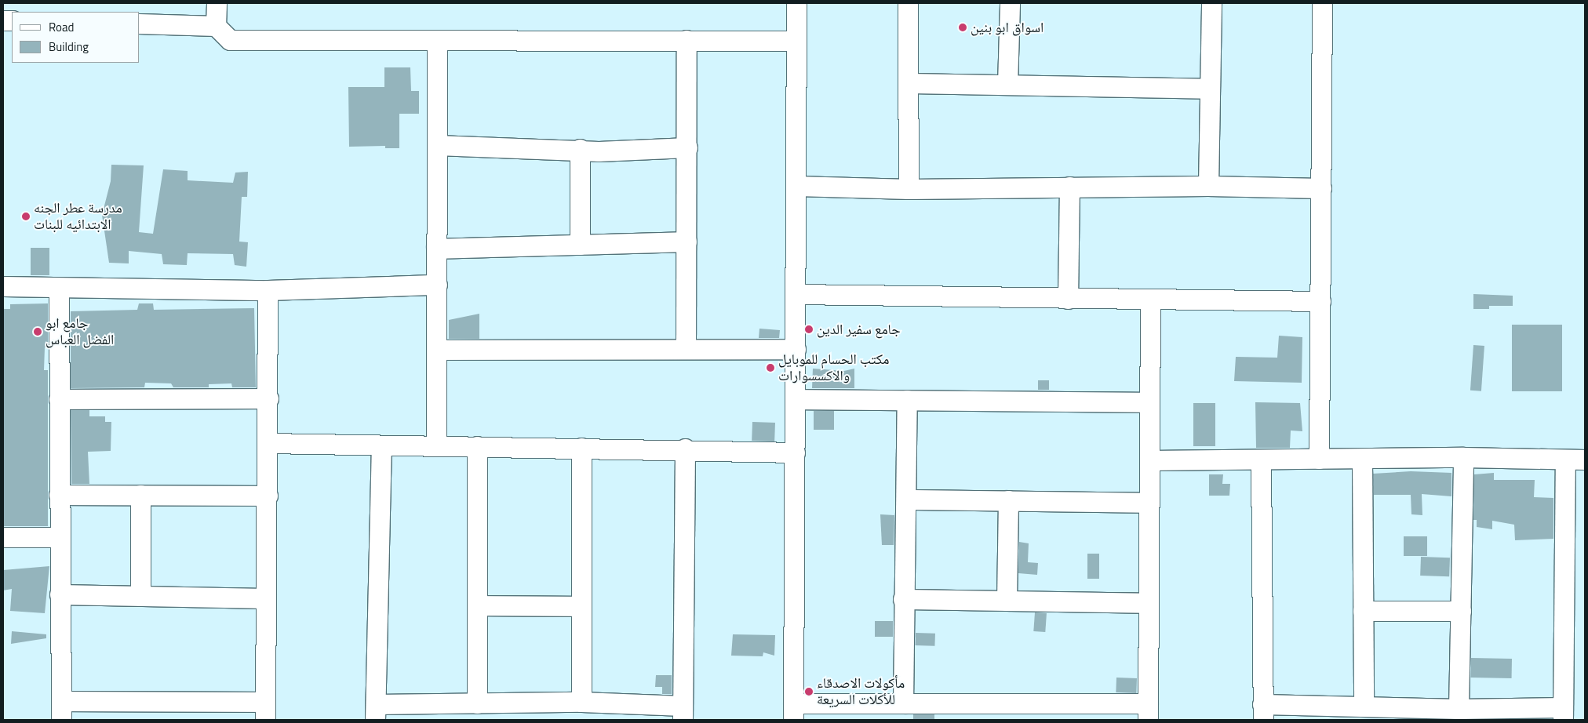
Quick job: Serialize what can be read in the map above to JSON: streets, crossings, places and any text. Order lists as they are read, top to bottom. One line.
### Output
{"places":["اسواق ابو بنين","مدرسة عطر الجنه الابتدائيه للبنات","جامع سفير الدين","جامع ابو الفضل العباس","مكتب الحسام للموبايل والاكسسوارات","مأكولات الاصدقاء للأكلات السريعة"],"legend":["Road","Building"]}
